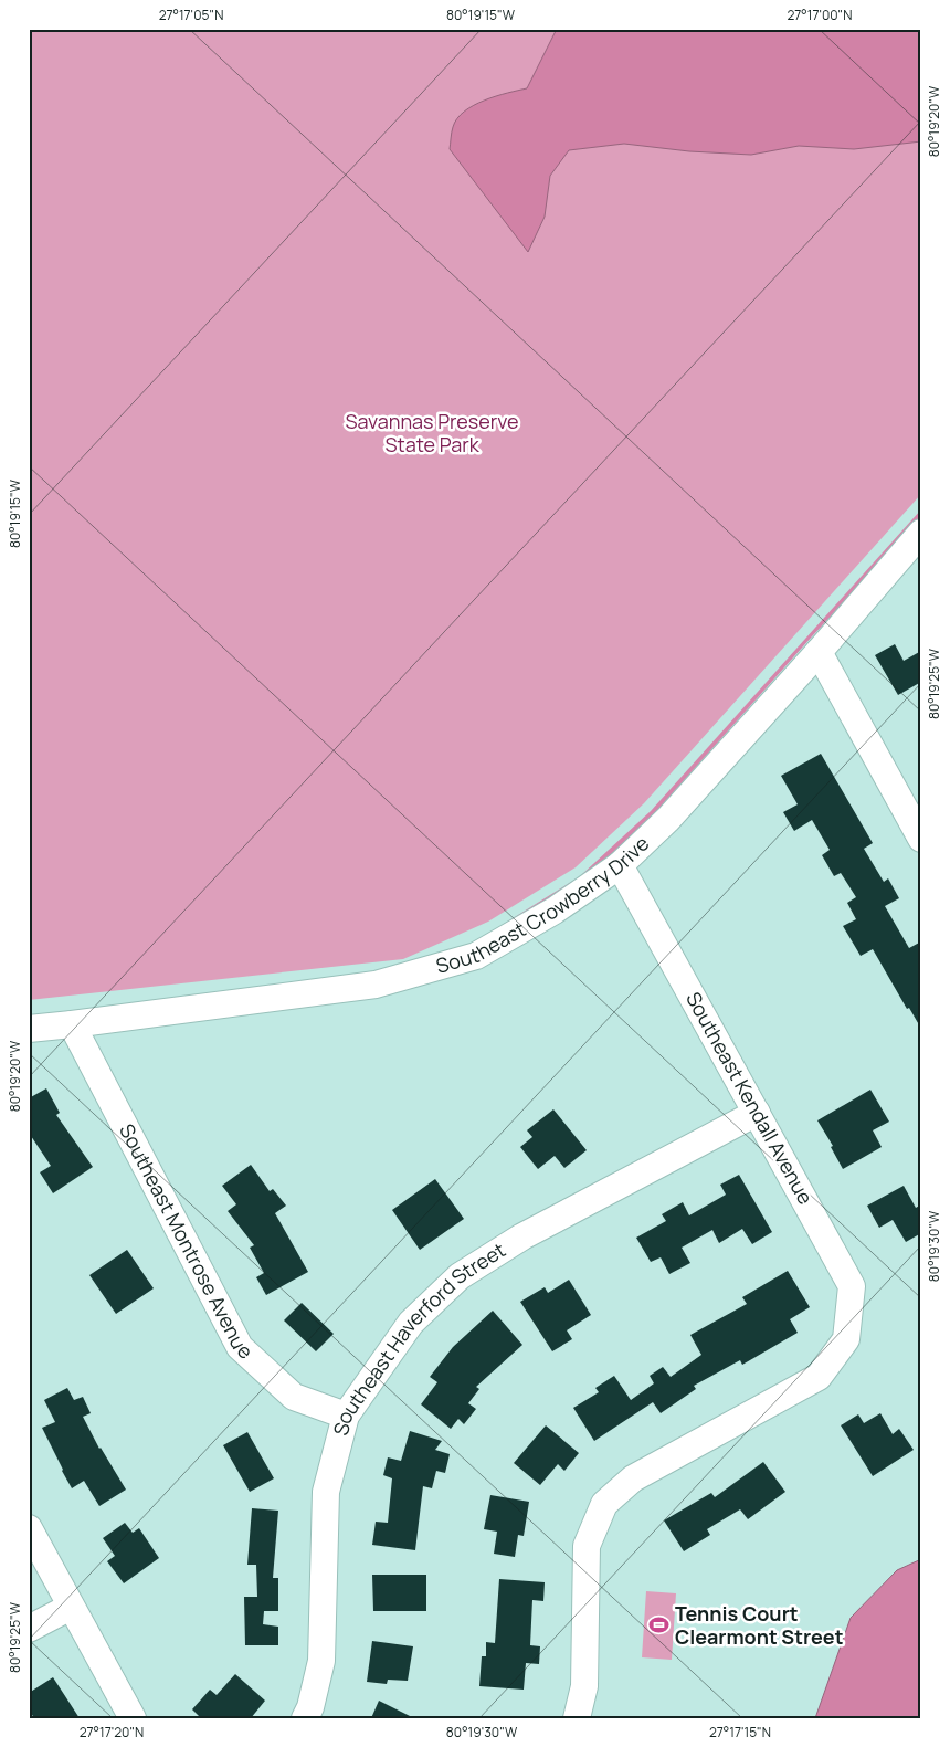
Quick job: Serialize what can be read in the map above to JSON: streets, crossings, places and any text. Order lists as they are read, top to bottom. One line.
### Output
{"streets":{"street":["Southeast Crowberry Drive","Southeast Kendall Avenue","Southeast Montrose Avenue","Southeast Haverford Street"]},"crossings":[["Southeast Crowberry Drive","Southeast Kendall Avenue"],["Southeast Crowberry Drive","Southeast Montrose Avenue"],["Southeast Kendall Avenue","Southeast Haverford Street"],["Southeast Montrose Avenue","Southeast Haverford Street"]],"parks":["Savannas Preserve State Park"],"places":{"sports":["Tennis Court Clearmont Street"]},"coordinates":["27°17'05\"N","80°19'15\"W","27°17'00\"N","80°19'20\"W","80°19'25\"W","80°19'30\"W","27°17'20\"N","27°17'15\"N"]}
